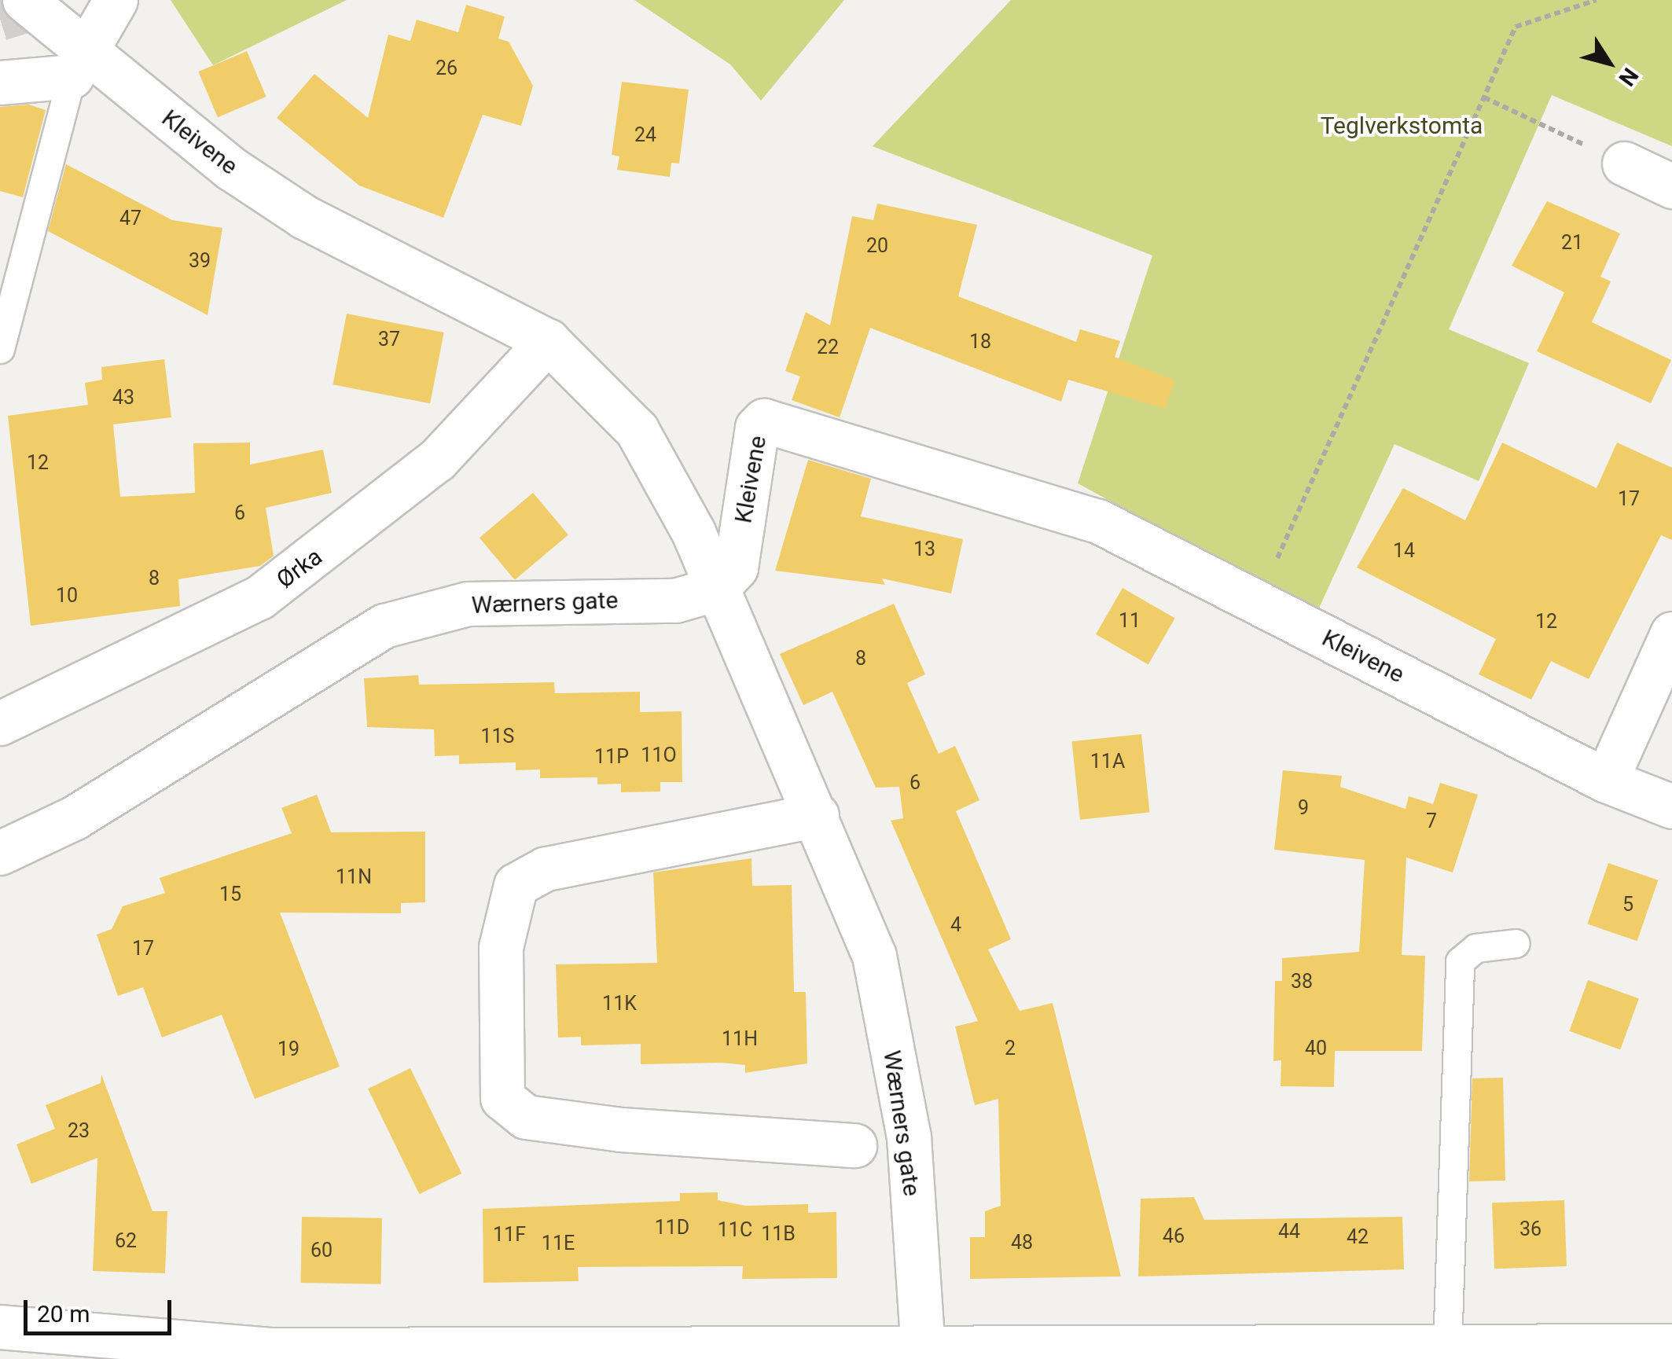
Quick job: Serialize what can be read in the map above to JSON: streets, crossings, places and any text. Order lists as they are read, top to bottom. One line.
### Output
{"streets":{"street":["Kleivene","Ørka","Wærners gate"]},"crossings":[["Kleivene","Ørka"],["Kleivene","Wærners gate"]],"parks":["Teglverkstomta"],"house_numbers":["26","24","47","21","20","39","37","18","22","43","12","17","6","13","14","8","10","11","12","8","11S","11O","11P","11A","6","9","7","11N","15","5","4","17","38","11K","11H","2","40","19","23","11D","36","11C","44","11B","11F","46","42","62","48","11E","60"],"scale_bar":"20 m","north":"bottom right"}
